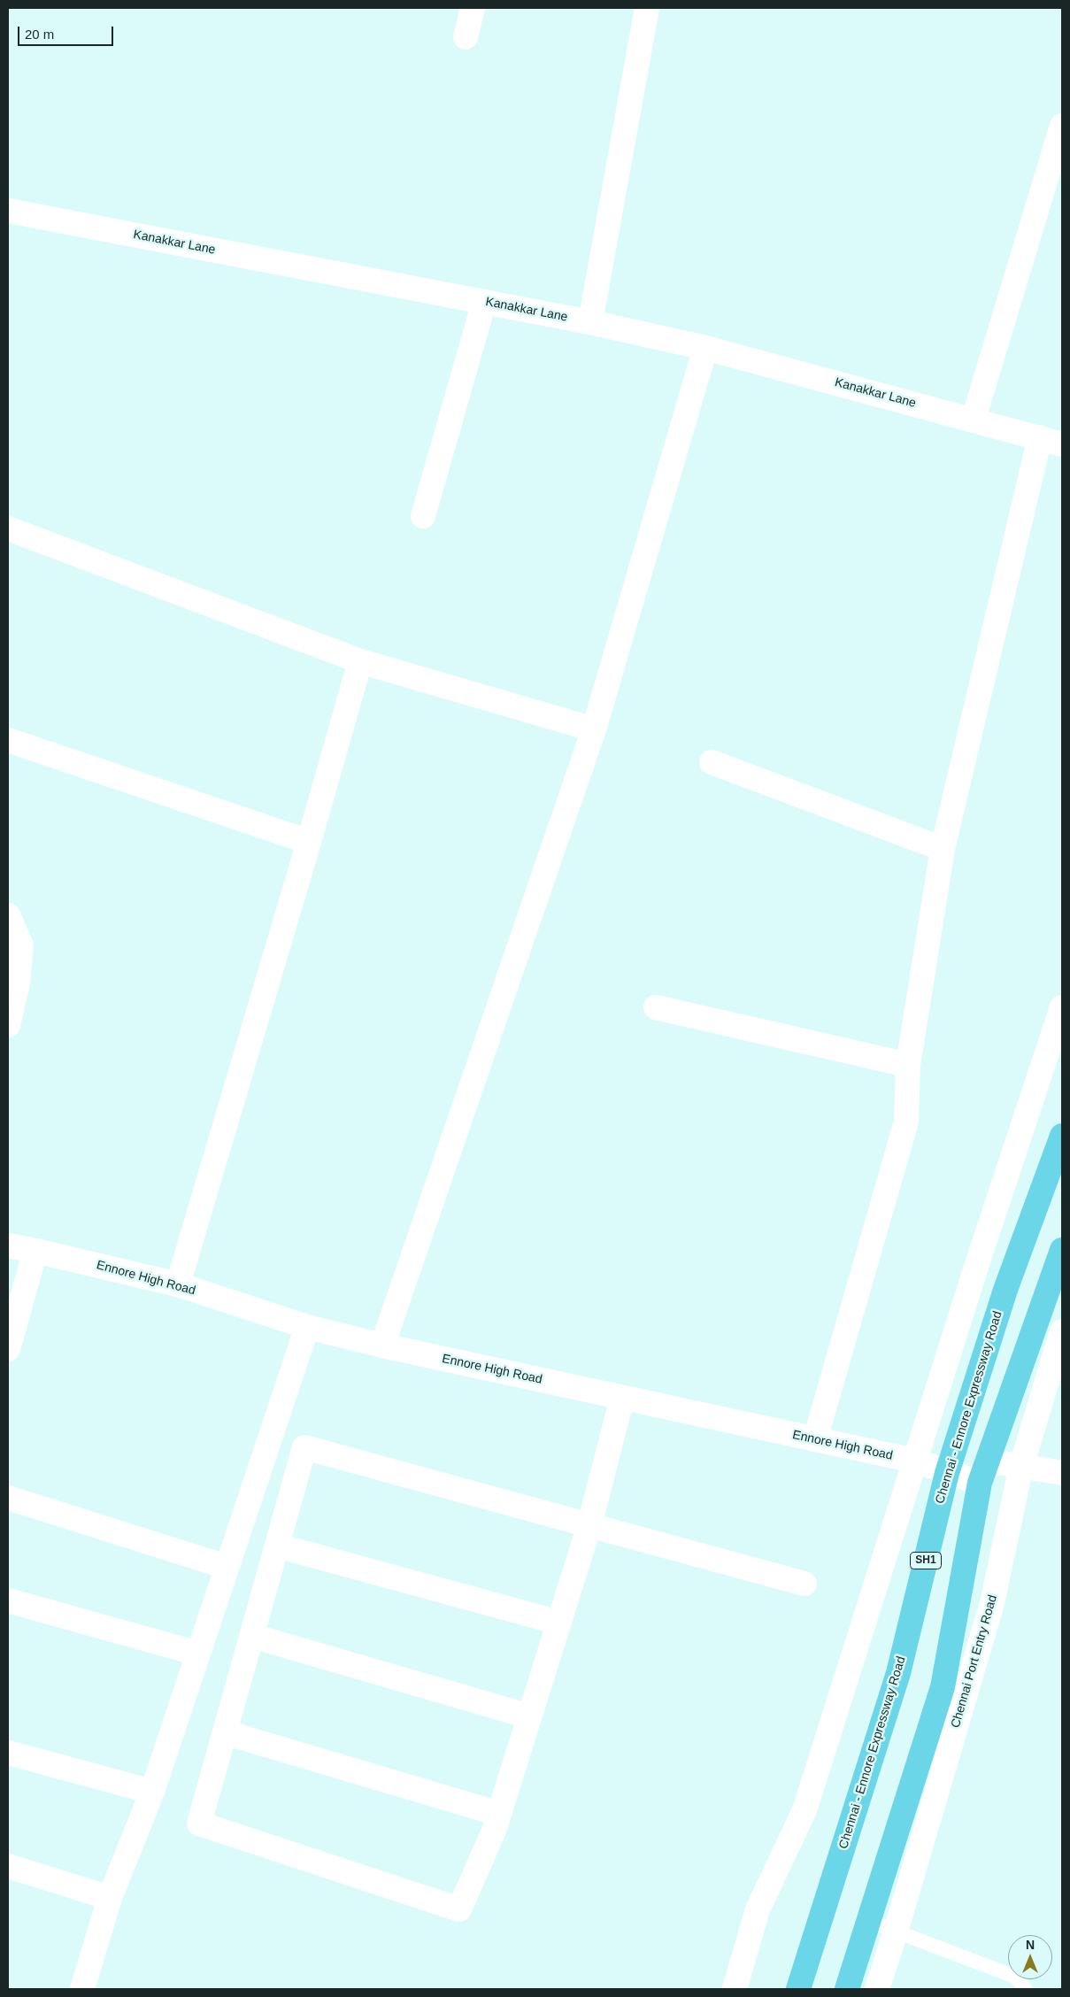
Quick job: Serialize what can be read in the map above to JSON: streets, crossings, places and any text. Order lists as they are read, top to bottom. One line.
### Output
{"streets":{"main road":["Chennai - Ennore Expressway Road","SH1"],"street":["Kanakkar Lane","Ennore High Road","Chennai Port Entry Road"]},"crossings":[["Ennore High Road","Chennai - Ennore Expressway Road"],["Ennore High Road","Chennai Port Entry Road"]],"scale_bar":"20 m","north":"top"}
